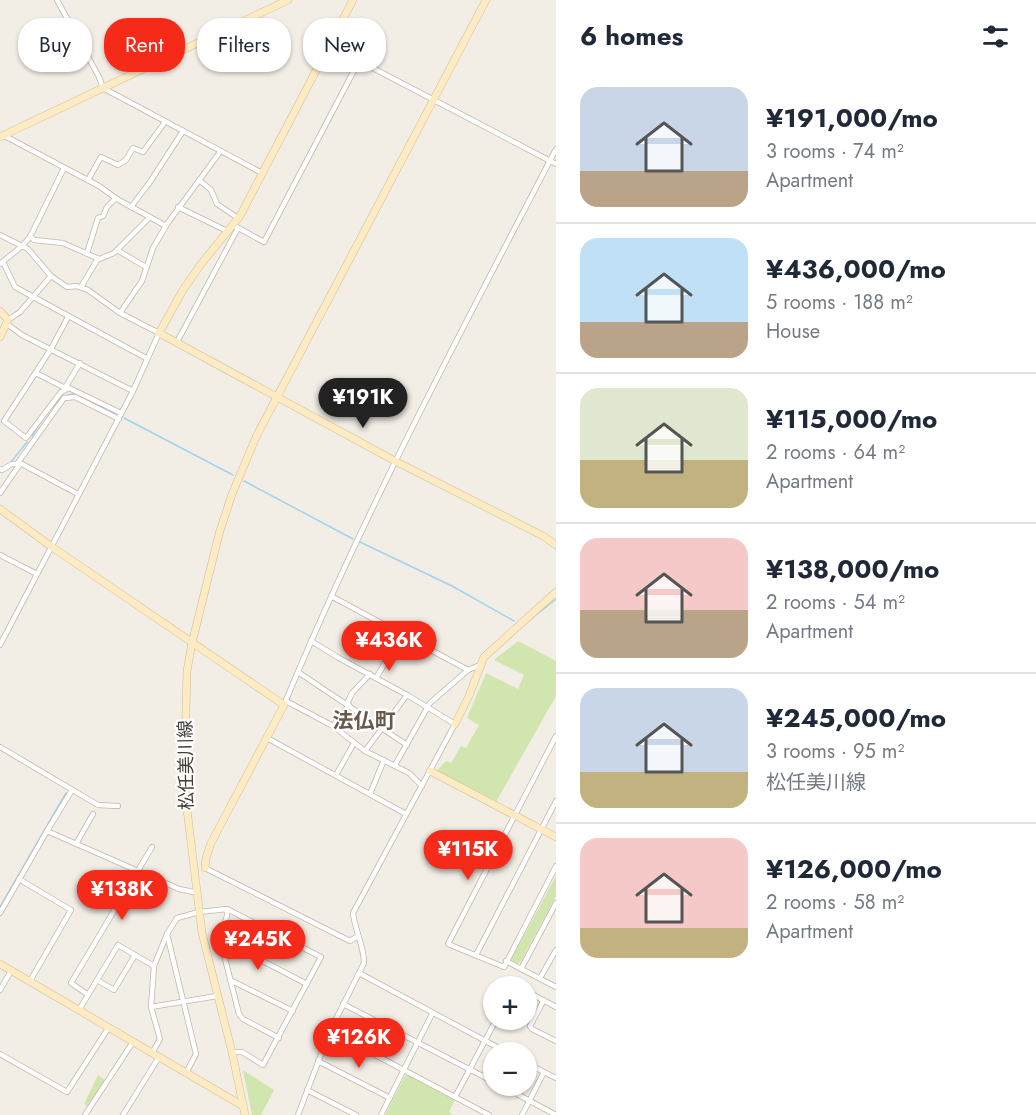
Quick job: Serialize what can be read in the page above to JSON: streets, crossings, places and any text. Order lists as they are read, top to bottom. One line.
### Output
{"streets":{"street":["松任美川線"]},"districts":["法仏町"],"page":{"heading":"6 homes","chip":["Buy","Rent","Filters","New"],"list":[{"name":"¥191,000/mo","note":"3 rooms · 74 m² · Apartment"},{"name":"¥436,000/mo","note":"5 rooms · 188 m² · House"},{"name":"¥115,000/mo","note":"2 rooms · 64 m² · Apartment"},{"name":"¥138,000/mo","note":"2 rooms · 54 m² · Apartment"},{"name":"¥245,000/mo","note":"3 rooms · 95 m² · 松任美川線"},{"name":"¥126,000/mo","note":"2 rooms · 58 m² · Apartment"}],"price":["¥191K","¥436K","¥115K","¥138K","¥245K","¥126K"],"map_buttons":["+","−"]}}
